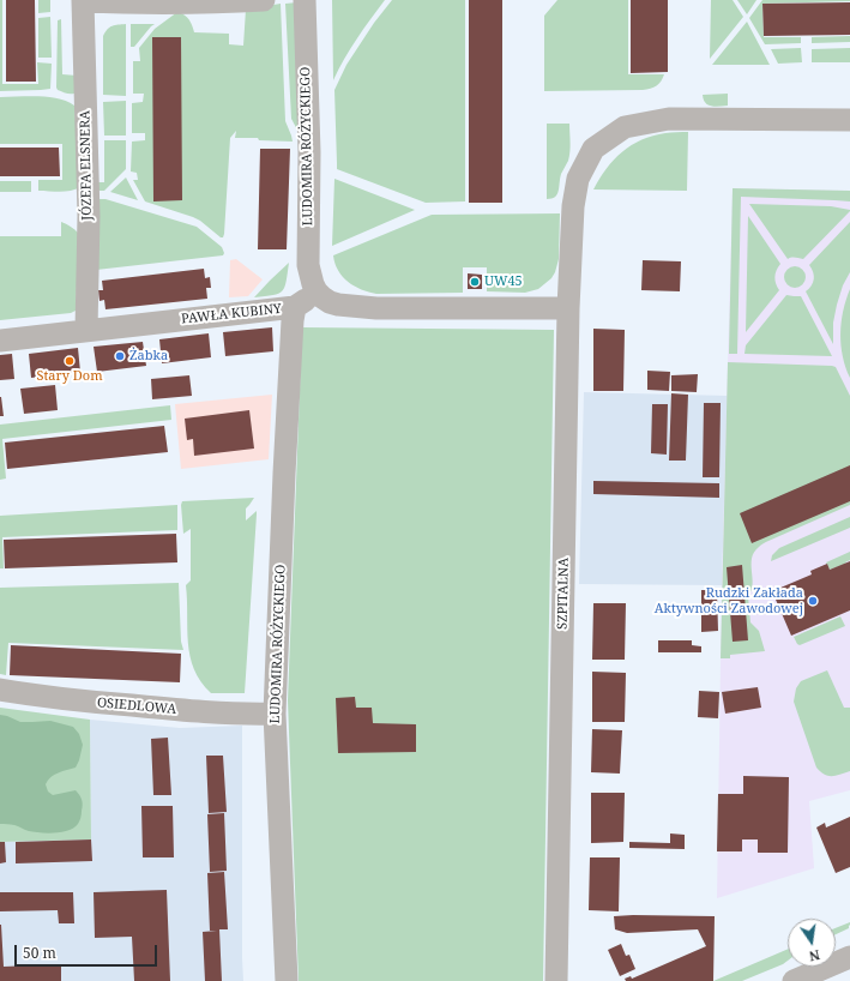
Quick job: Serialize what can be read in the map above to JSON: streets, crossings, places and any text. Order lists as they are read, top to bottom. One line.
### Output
{"streets":{"street":["LUDOMIRA RÓŻYCKIEGO","JÓZEFA ELSNERA","PAWŁA KUBINY","SZPITALNA","OSIEDLOWA"]},"crossings":[["LUDOMIRA RÓŻYCKIEGO","PAWŁA KUBINY"],["LUDOMIRA RÓŻYCKIEGO","OSIEDLOWA"],["JÓZEFA ELSNERA","PAWŁA KUBINY"]],"places":["UW45","Żabka","Stary Dom","Rudzki Zakłada Aktywności Zawodowej"],"scale_bar":"50 m","north":"bottom"}
